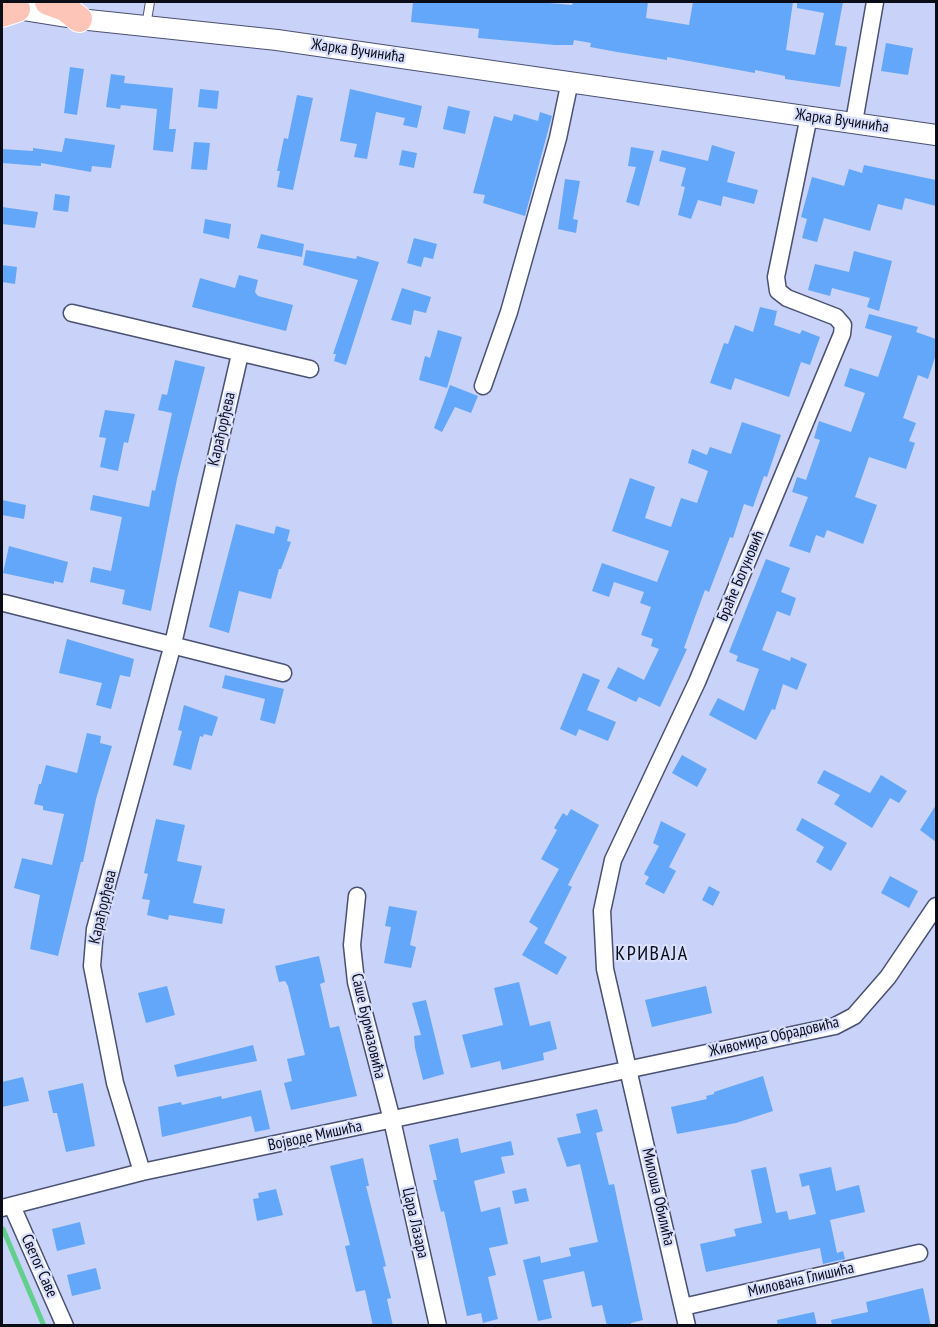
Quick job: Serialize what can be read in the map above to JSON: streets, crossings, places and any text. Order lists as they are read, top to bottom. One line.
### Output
{"streets":{"street":["Жарка Вучинића","Карађорђева","Браће Богуновић","Саше Бурмазовића","Живомира Обрадовића","Војводе Мишића","Милоша Обилића","Цара Лазара","Светог Саве","Милована Глишића"]},"crossings":[["Жарка Вучинића","Браће Богуновић"],["Карађорђева","Војводе Мишића"],["Браће Богуновић","Живомира Обрадовића"],["Браће Богуновић","Војводе Мишића"],["Браће Богуновић","Милоша Обилића"],["Саше Бурмазовића","Војводе Мишића"],["Саше Бурмазовића","Цара Лазара"],["Живомира Обрадовића","Војводе Мишића"],["Живомира Обрадовића","Милоша Обилића"],["Војводе Мишића","Милоша Обилића"],["Војводе Мишића","Цара Лазара"],["Војводе Мишића","Светог Саве"],["Милоша Обилића","Милована Глишића"]],"districts":["КРИВАЈА"]}
